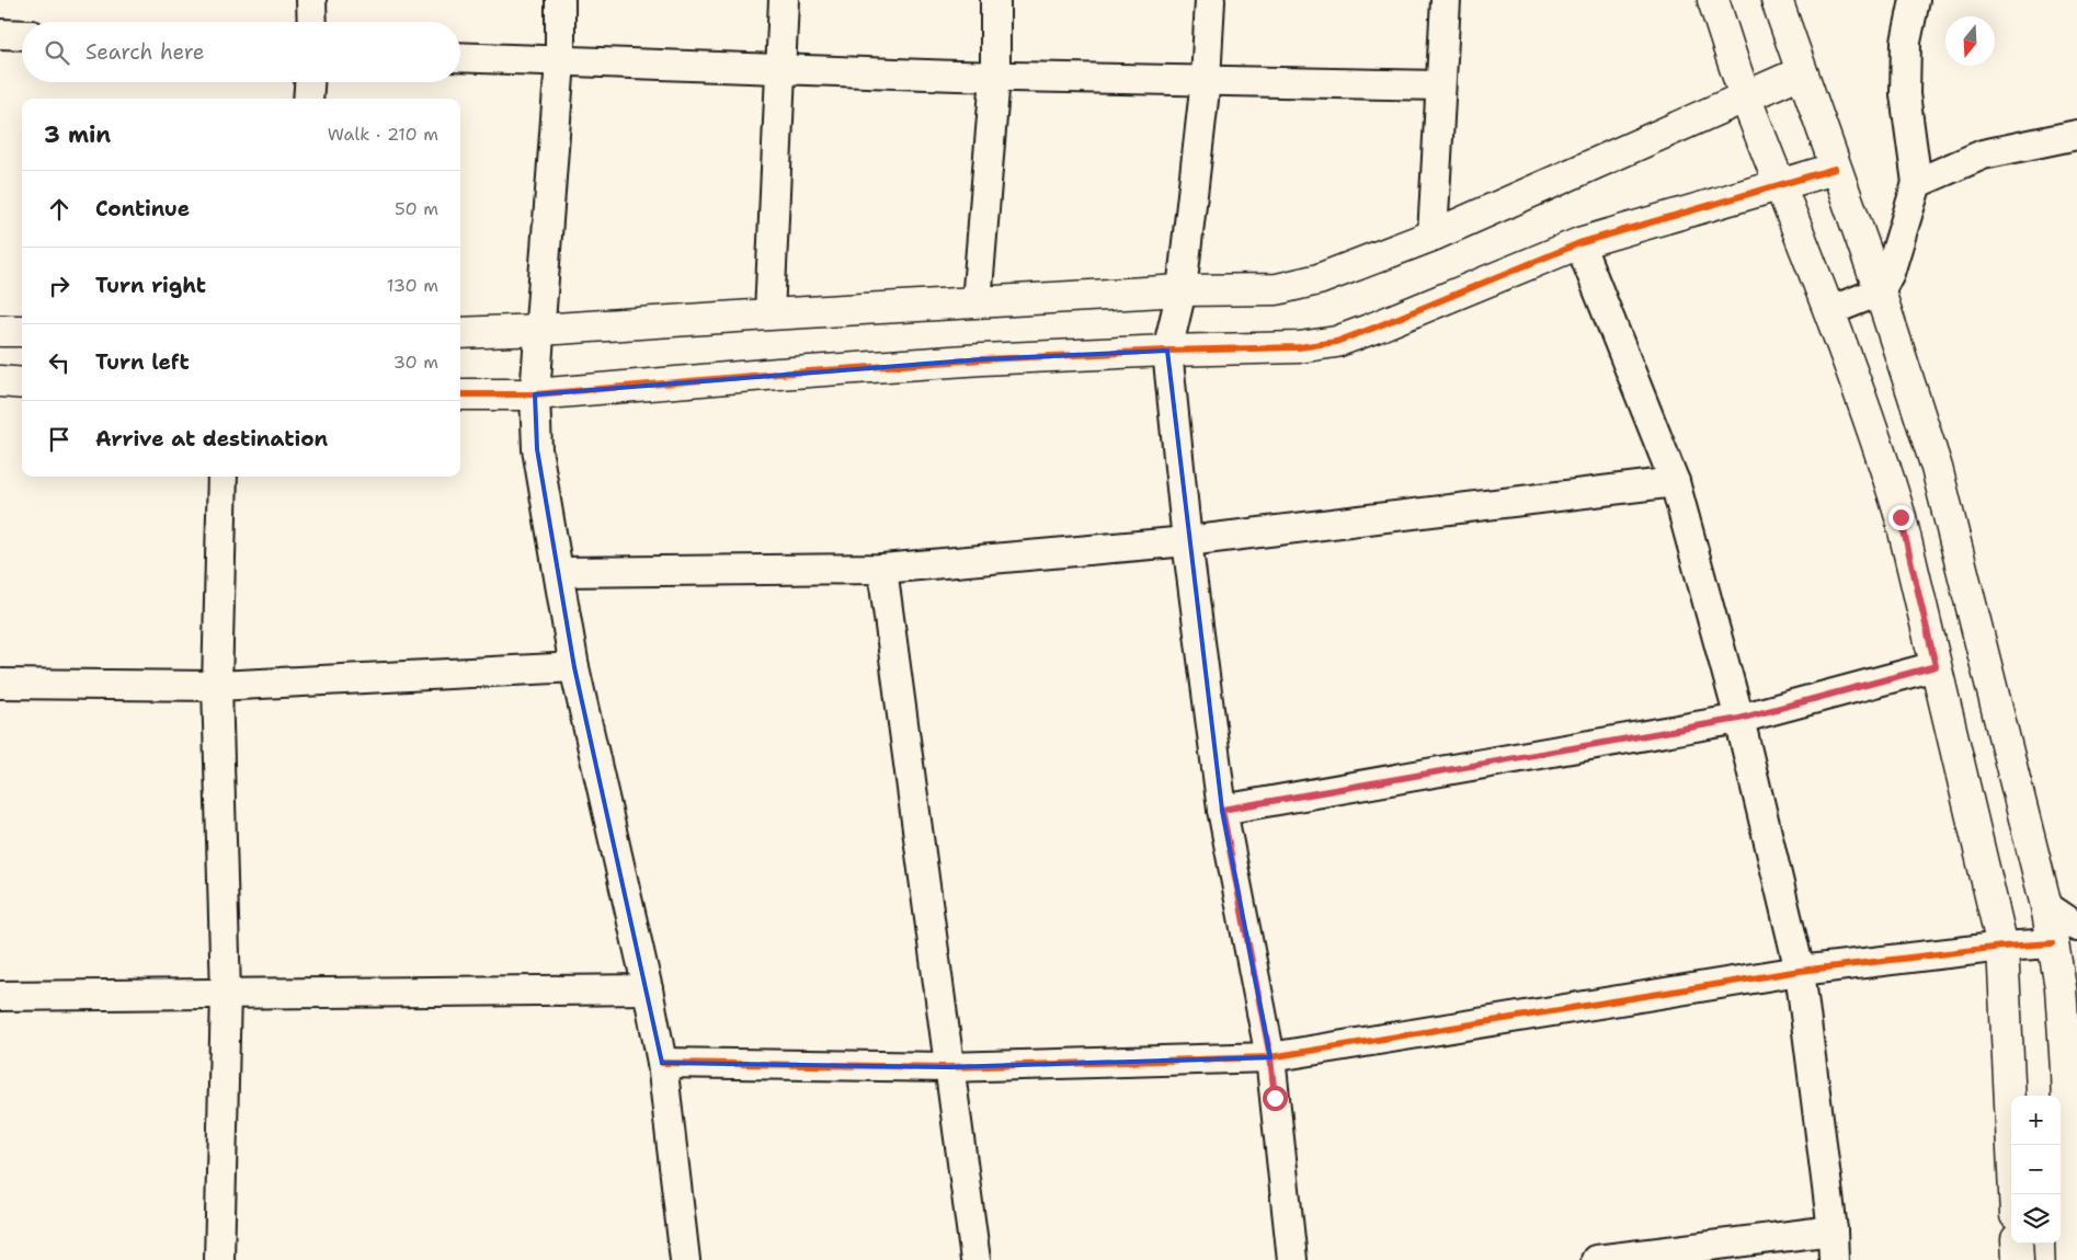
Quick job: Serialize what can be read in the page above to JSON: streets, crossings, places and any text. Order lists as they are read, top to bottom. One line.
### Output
{"north":"bottom","page":{"search":"Search here","heading":["3 min","Walk · 210 m"],"list":[["Continue","50 m"],["Turn right","130 m"],["Turn left","30 m"],"Arrive at destination"],"map_buttons":["+","−"]}}
